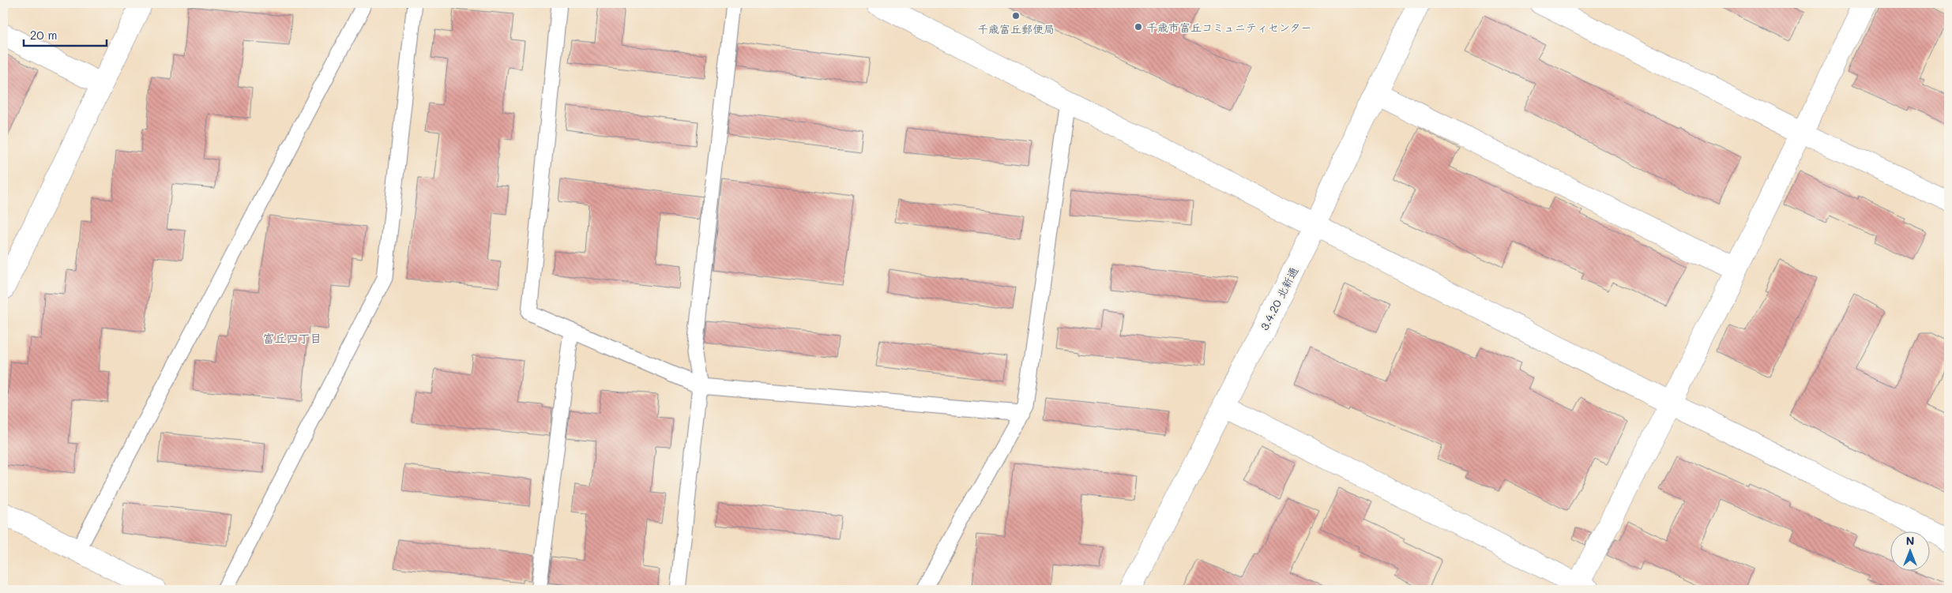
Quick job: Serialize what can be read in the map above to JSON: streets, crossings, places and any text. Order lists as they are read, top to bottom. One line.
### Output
{"streets":{"street":["3.4.20 北新通"]},"districts":["富丘四丁目"],"places":["千歳富丘郵便局","千歳市富丘コミュニティセンター"],"scale_bar":"20 m","north":"top"}
